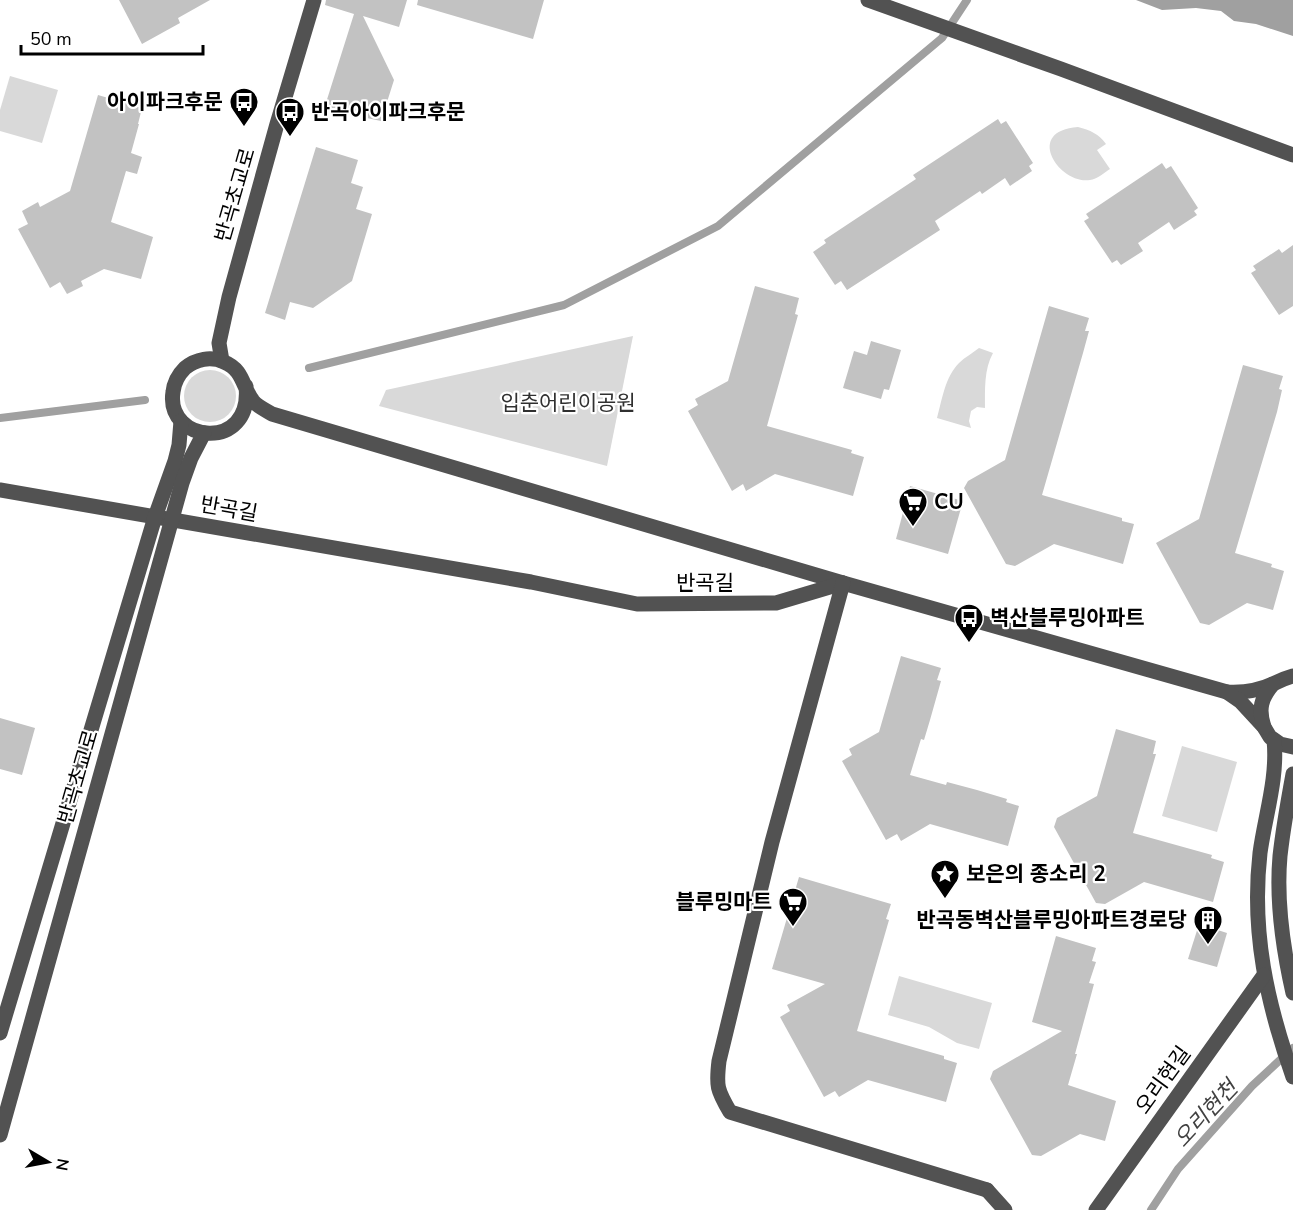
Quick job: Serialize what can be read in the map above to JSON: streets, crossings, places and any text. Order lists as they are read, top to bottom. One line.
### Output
{"streets":{"street":["반곡초교로","반곡길","오리현길"]},"crossings":[["반곡초교로","반곡길"]],"water":["오리현천"],"parks":["입춘어린이공원"],"places":{"bus stop":["아이파크후문","반곡아이파크후문","벽산블루밍아파트"],"supermarket":["CU","블루밍마트"],"place":["보은의 종소리 2"],"building":["반곡동벽산블루밍아파트경로당"]},"scale_bar":"50 m","north":"right"}
